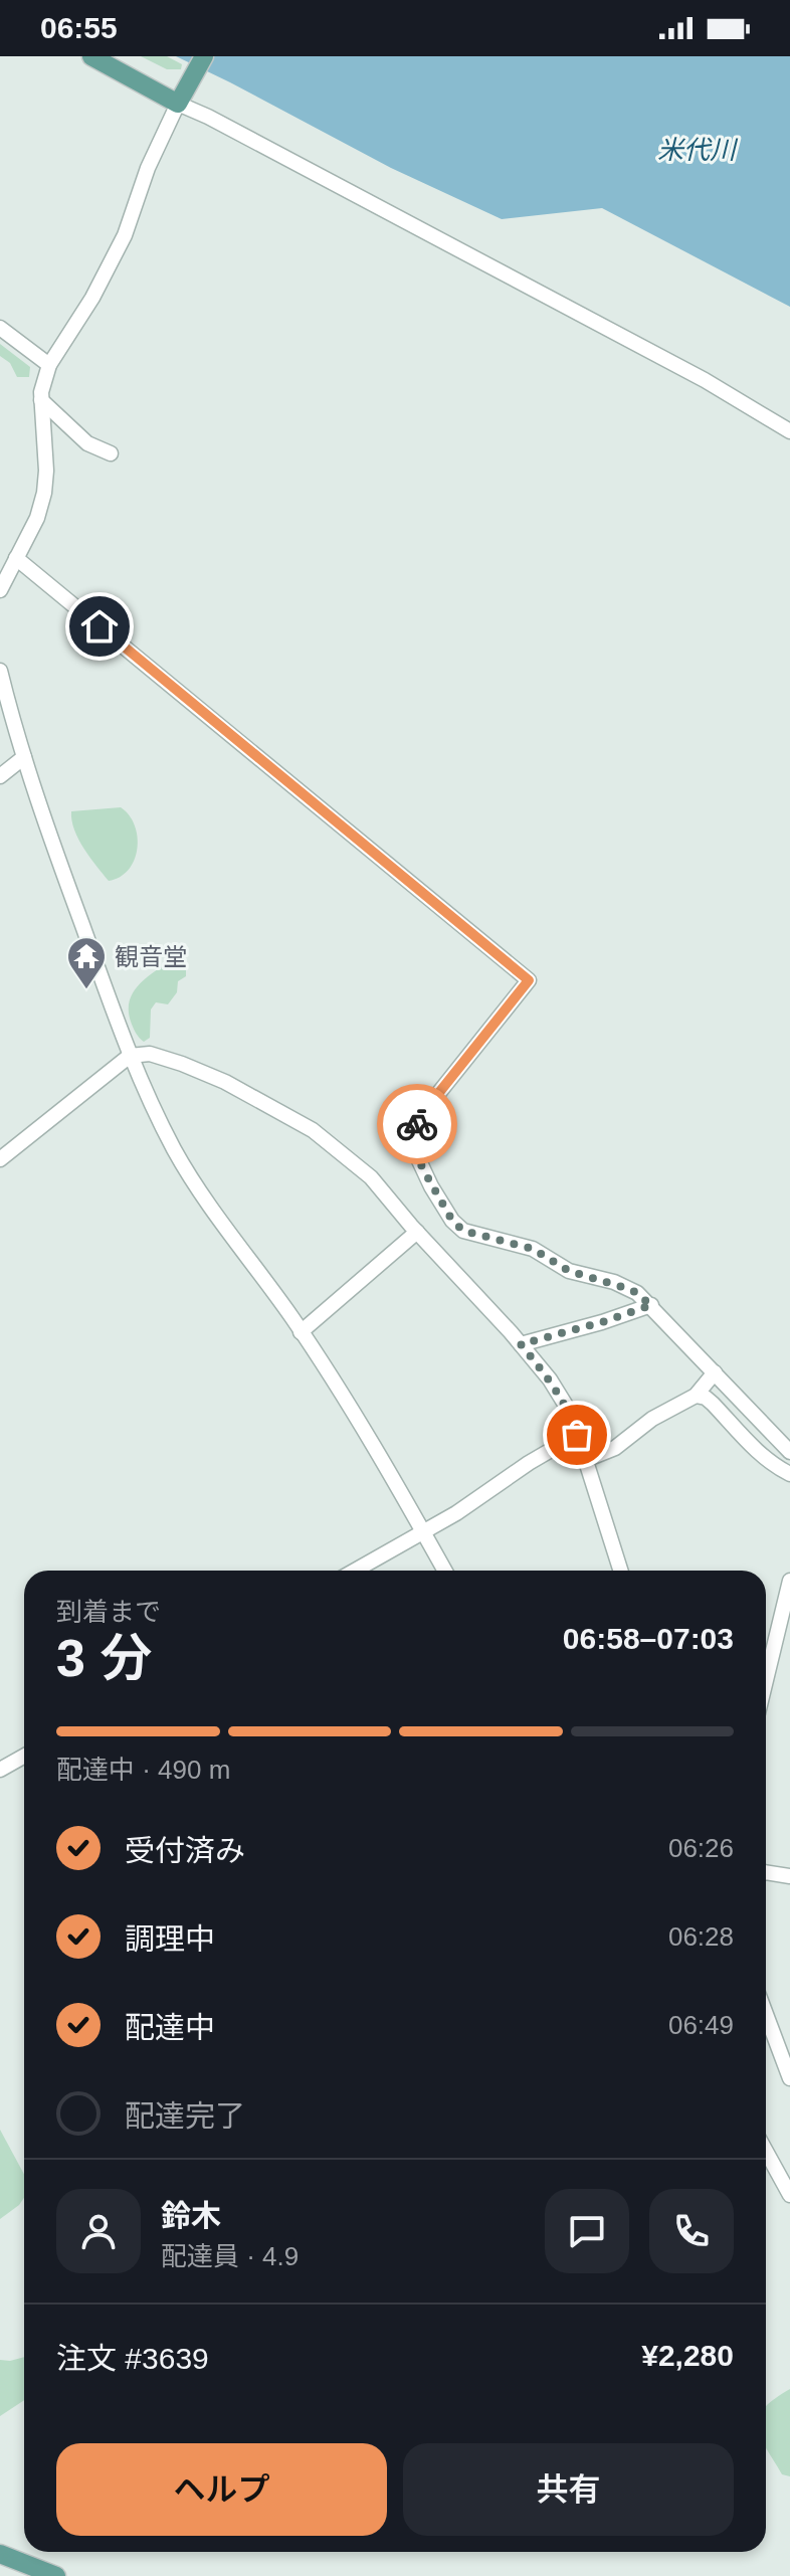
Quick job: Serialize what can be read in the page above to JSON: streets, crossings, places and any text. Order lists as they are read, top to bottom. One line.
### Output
{"water":["米代川"],"places":{"temple":["観音堂"]},"page":{"status":"06:55","heading":["3 分","到着まで","06:58–07:03"],"panel":["鈴木","配達員 · 4.9","注文 #3639","¥2,280"],"bar":"配達中 · 490 m","list":[["受付済み","06:26"],["調理中","06:28"],["配達中","06:49"],"配達完了"],"buttons":["ヘルプ","共有"]}}
